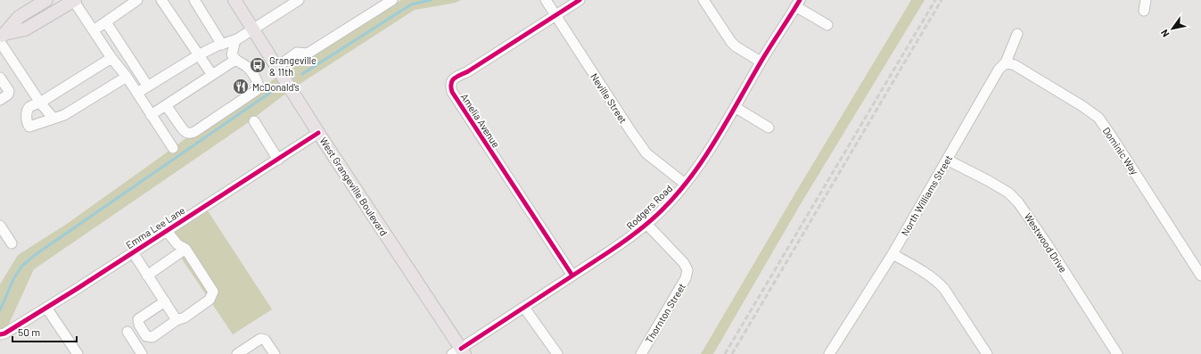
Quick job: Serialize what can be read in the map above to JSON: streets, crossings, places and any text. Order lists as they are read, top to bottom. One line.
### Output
{"streets":{"main road":["West Grangeville Boulevard"],"street":["Neville Street","Amelia Avenue","Dominic Way","North Williams Street","Rodgers Road","Emma Lee Lane","Westwood Drive","Thornton Street"]},"crossings":[["Neville Street","Amelia Avenue"],["Neville Street","Rodgers Road"],["Amelia Avenue","Rodgers Road"],["Dominic Way","North Williams Street"],["West Grangeville Boulevard","Rodgers Road"],["West Grangeville Boulevard","Emma Lee Lane"],["North Williams Street","Westwood Drive"],["Rodgers Road","Thornton Street"]],"places":{"bus stop":["Grangeville & 11th"],"restaurant":["McDonald's"]},"scale_bar":"50 m","north":"bottom left"}
